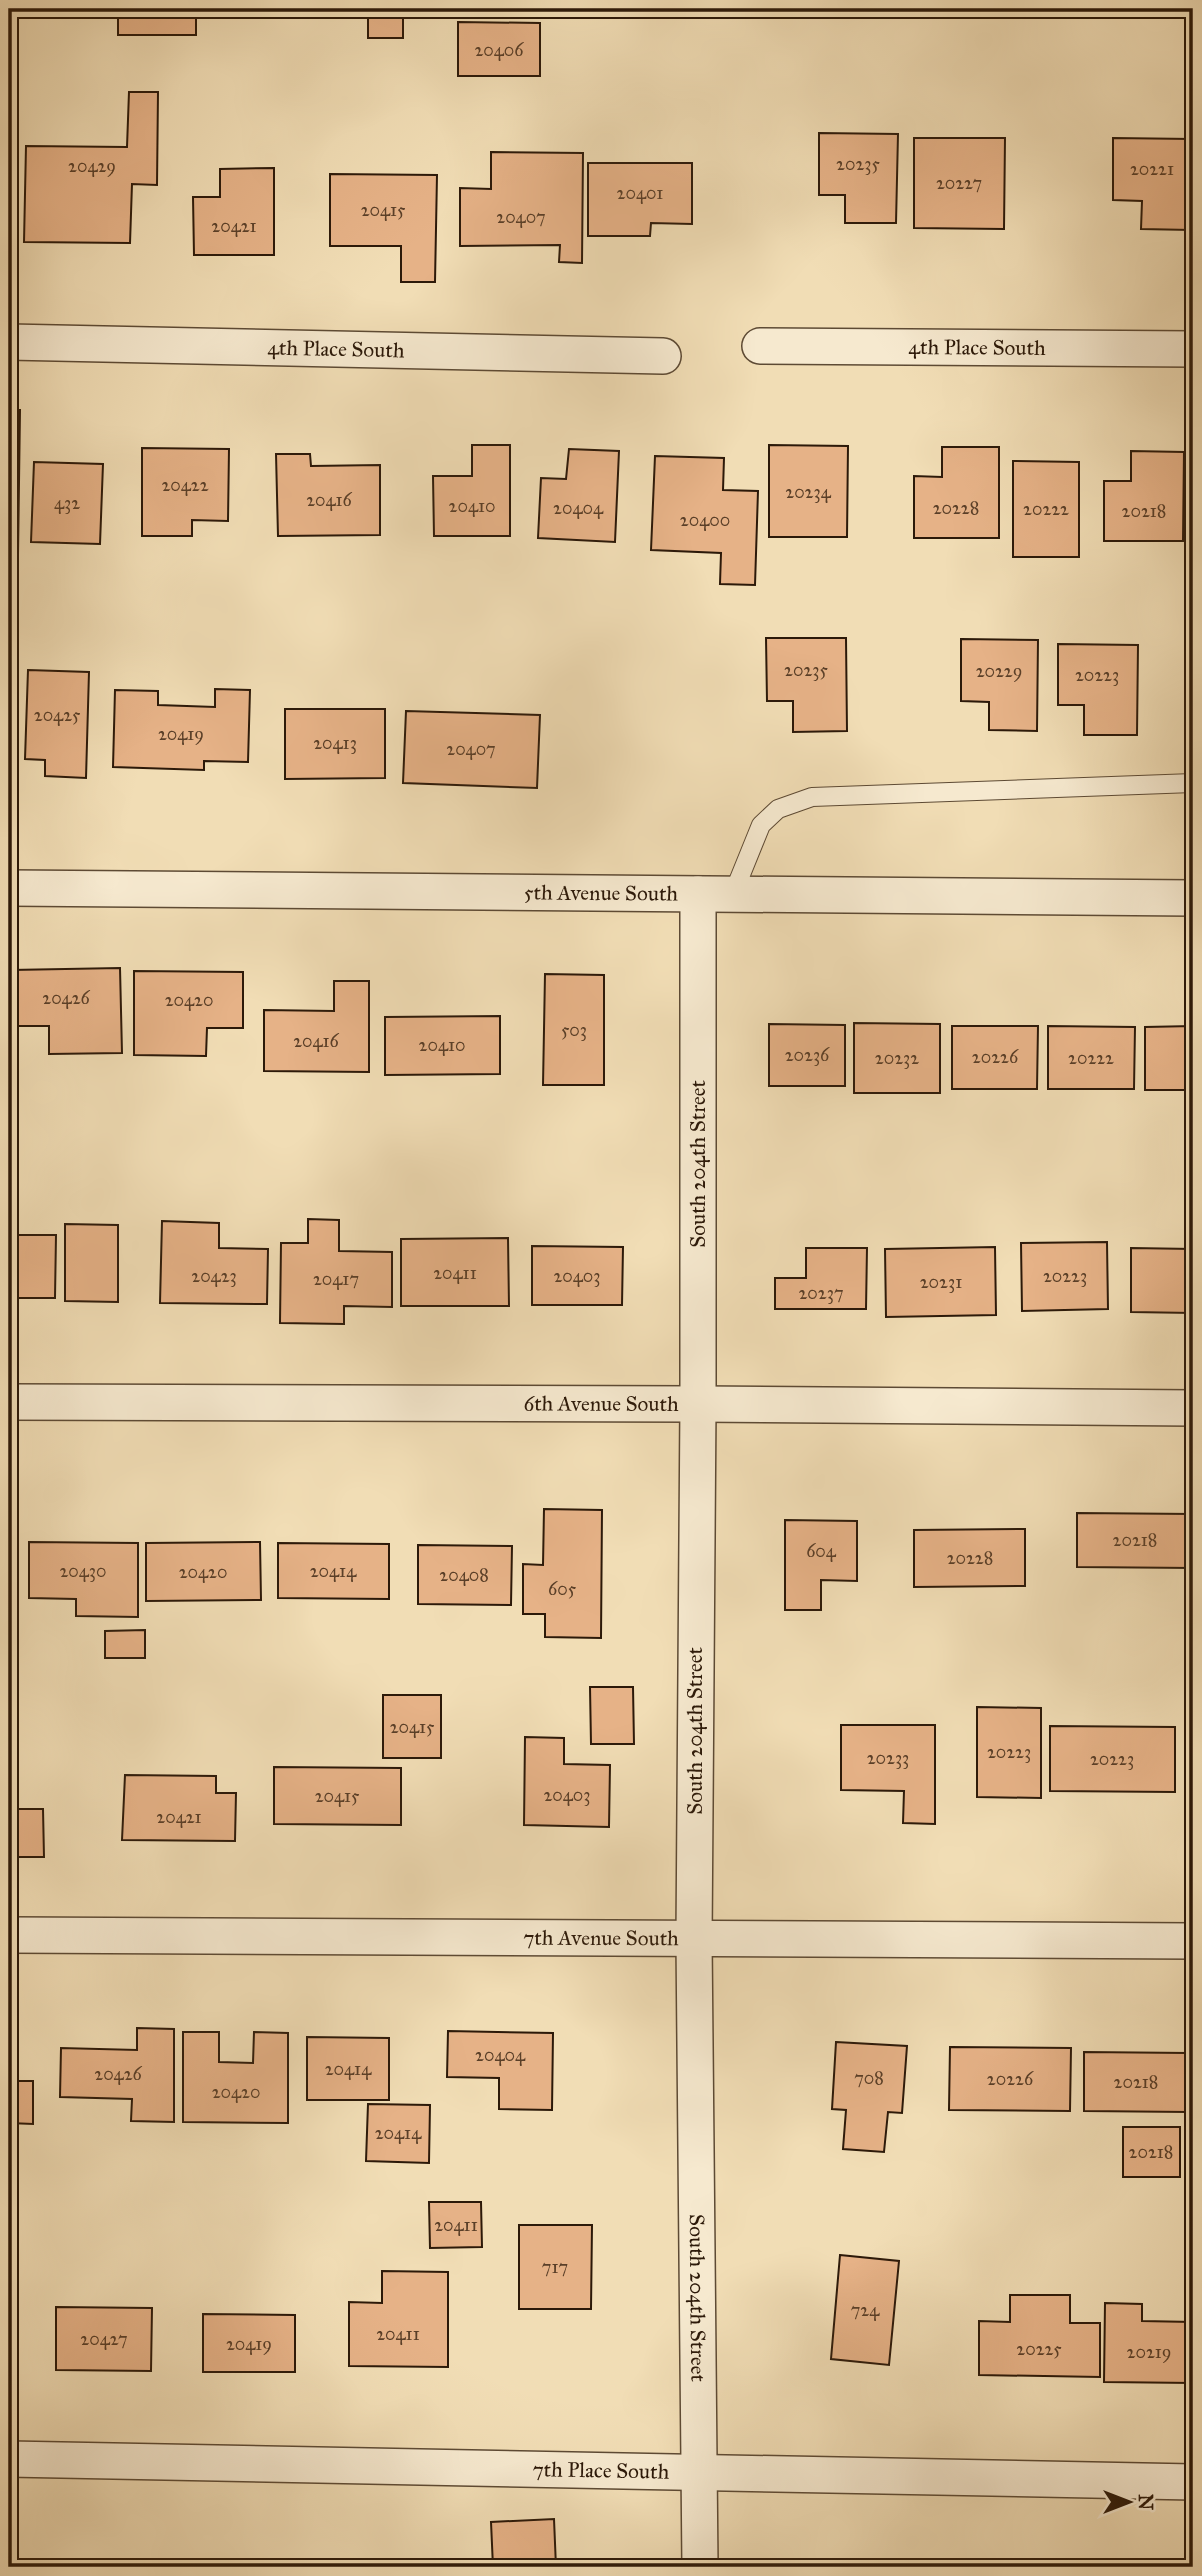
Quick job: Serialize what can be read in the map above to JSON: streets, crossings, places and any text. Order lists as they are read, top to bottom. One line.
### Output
{"streets":{"street":["4th Place South","5th Avenue South","South 204th Street","6th Avenue South","7th Avenue South","7th Place South"]},"crossings":[["5th Avenue South","South 204th Street"],["South 204th Street","6th Avenue South"],["South 204th Street","7th Avenue South"],["South 204th Street","7th Place South"]],"house_numbers":["20406","20235","20429","20221","20227","20401","20415","20407","20421","20422","20234","20416","432","20410","20404","20228","20222","20218","20400","20235","20229","20223","20425","20419","20413","20407","20426","20420","503","20416","20410","20236","20226","20232","20222","20411","20423","20403","20223","20417","20231","20237","20218","604","20228","20430","20414","20420","20408","605","20415","20223","20233","20223","20403","20415","20421","20404","20414","20426","708","20226","20218","20420","20414","20218","20411","717","724","20411","20427","20419","20225","20219"],"north":"right"}
